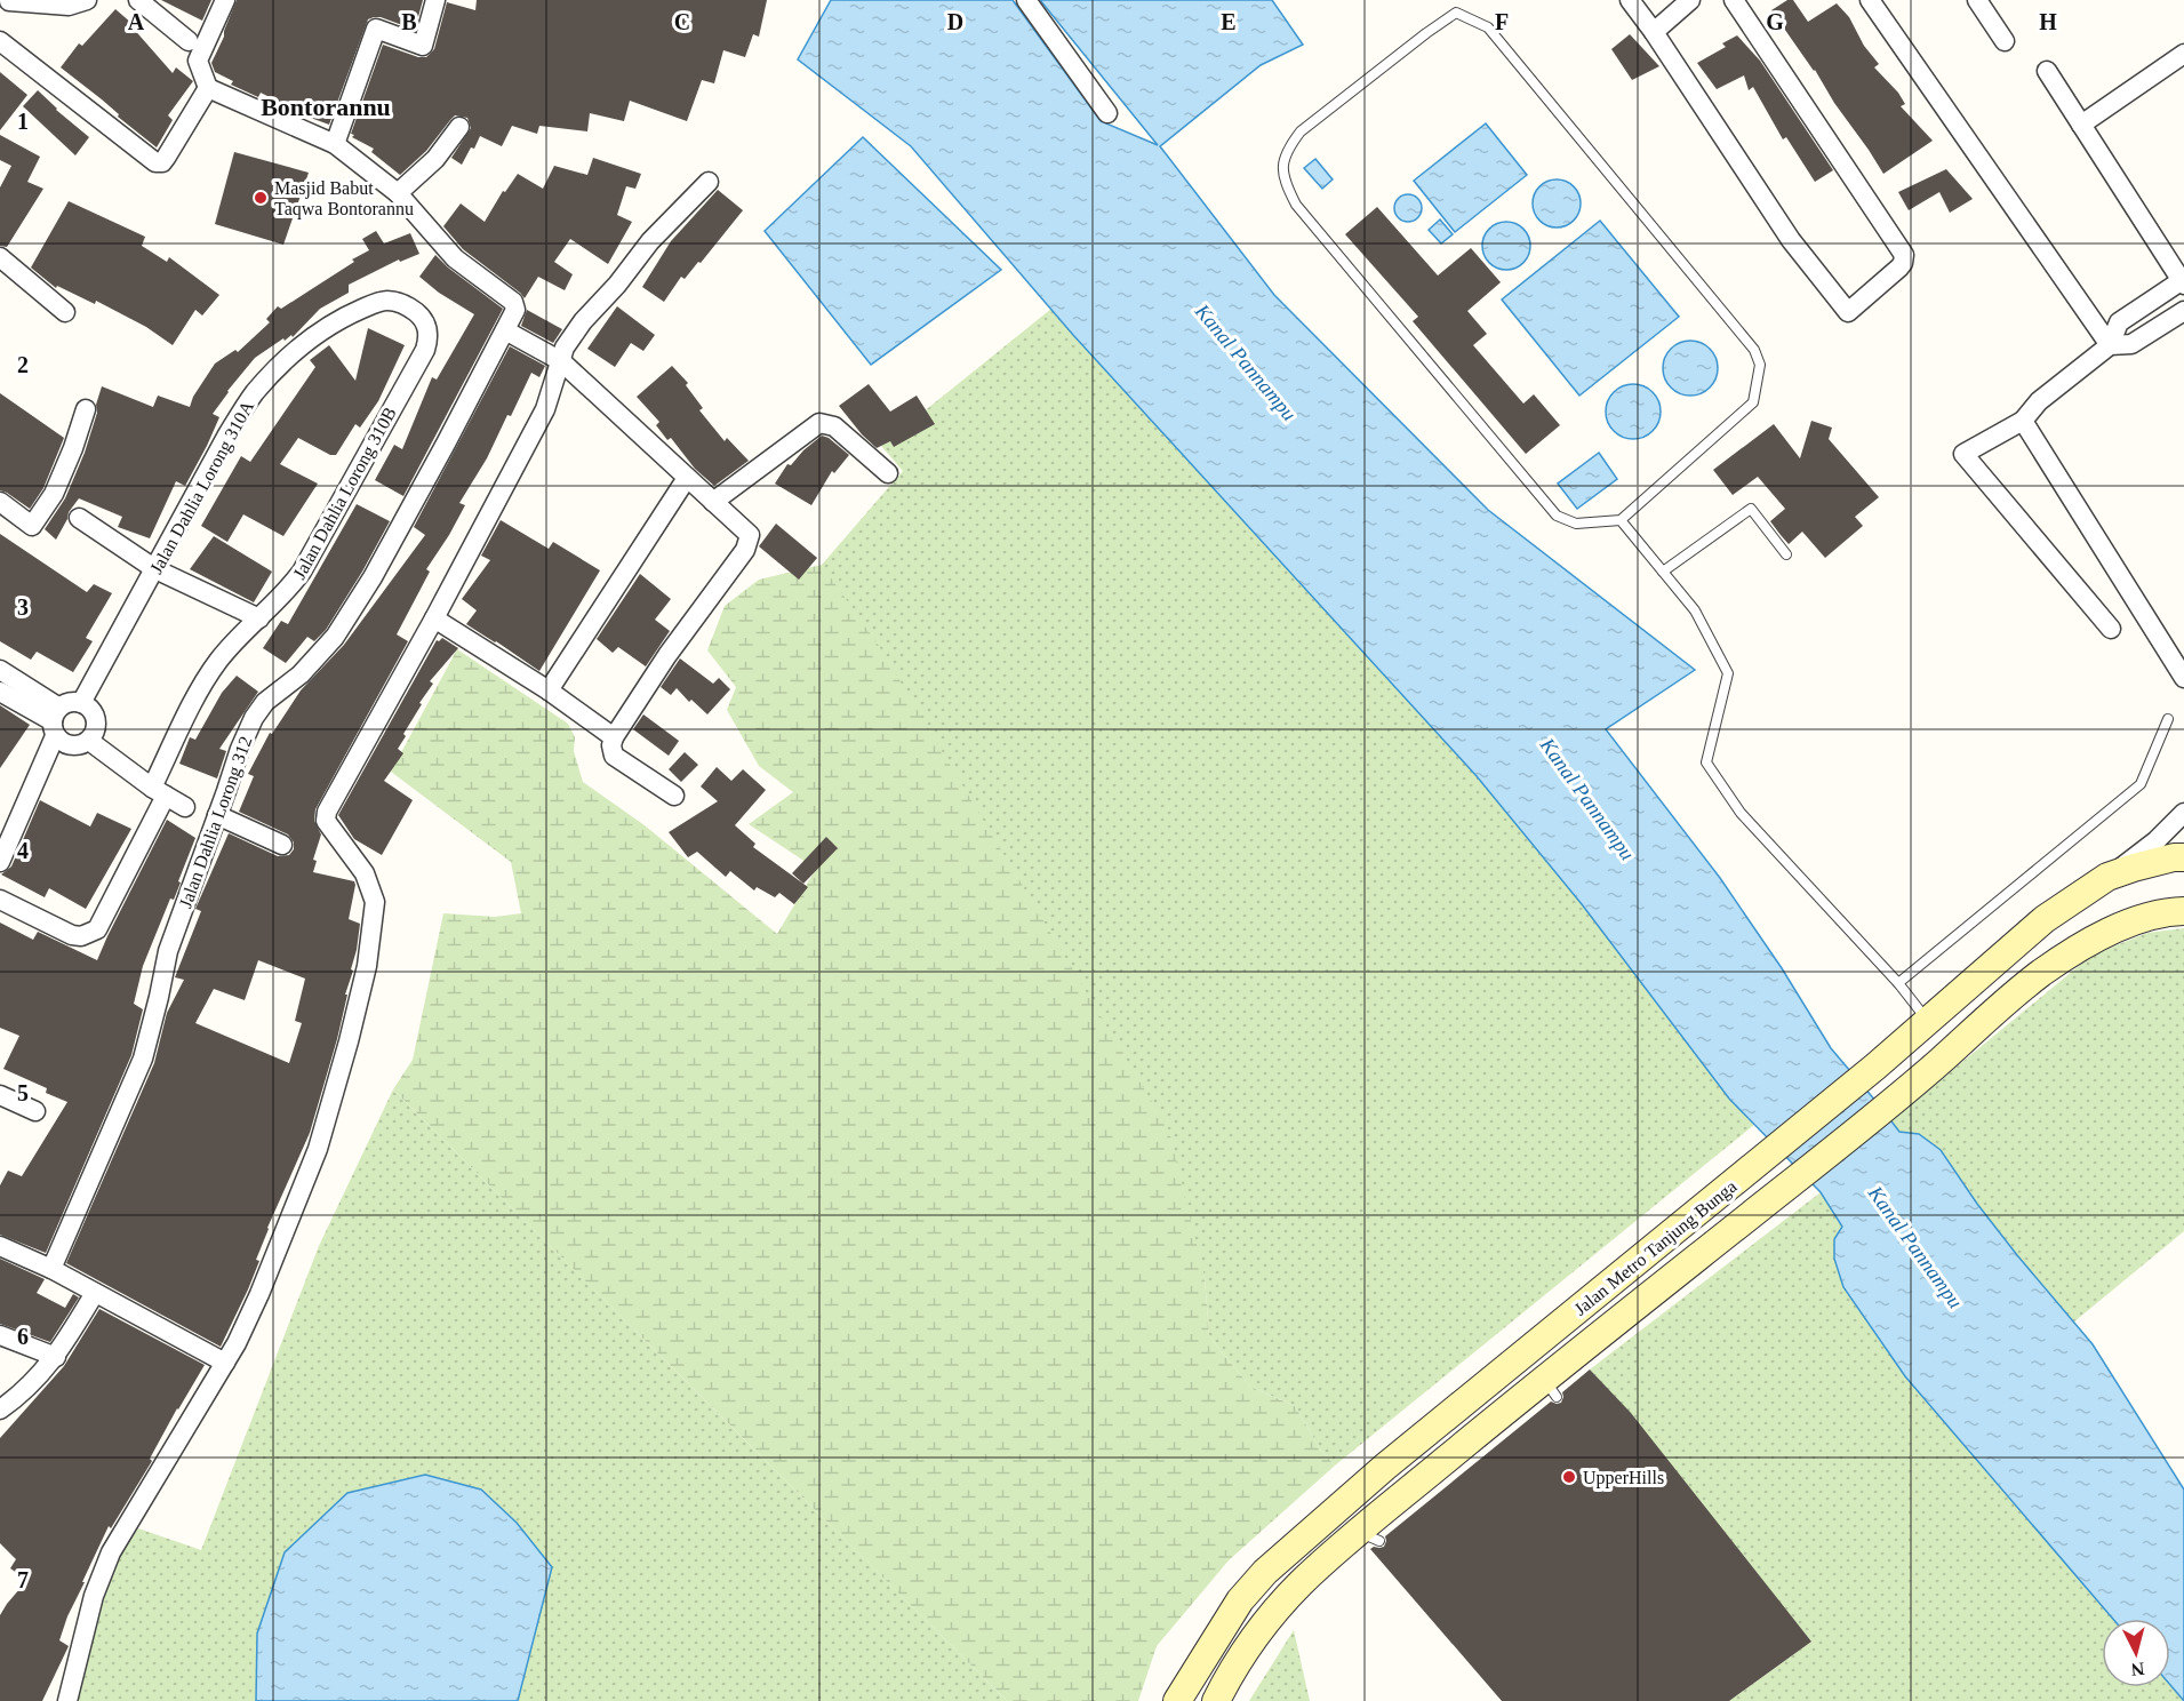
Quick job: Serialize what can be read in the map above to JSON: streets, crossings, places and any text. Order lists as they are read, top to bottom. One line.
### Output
{"streets":{"main road":["Jalan Metro Tanjung Bunga"],"street":["Jalan Dahlia Lorong 310A","Jalan Dahlia Lorong 310B","Jalan Dahlia Lorong 312"]},"crossings":[["Jalan Dahlia Lorong 310A","Jalan Dahlia Lorong 310B"]],"districts":["Bontorannu"],"water":["Kanal Pannampu"],"places":["Masjid Babut Taqwa Bontorannu","UpperHills"],"north":"bottom","grid":{"columns":["A","B","C","D","E","F","G","H"],"rows":["1","2","3","4","5","6","7"]}}
